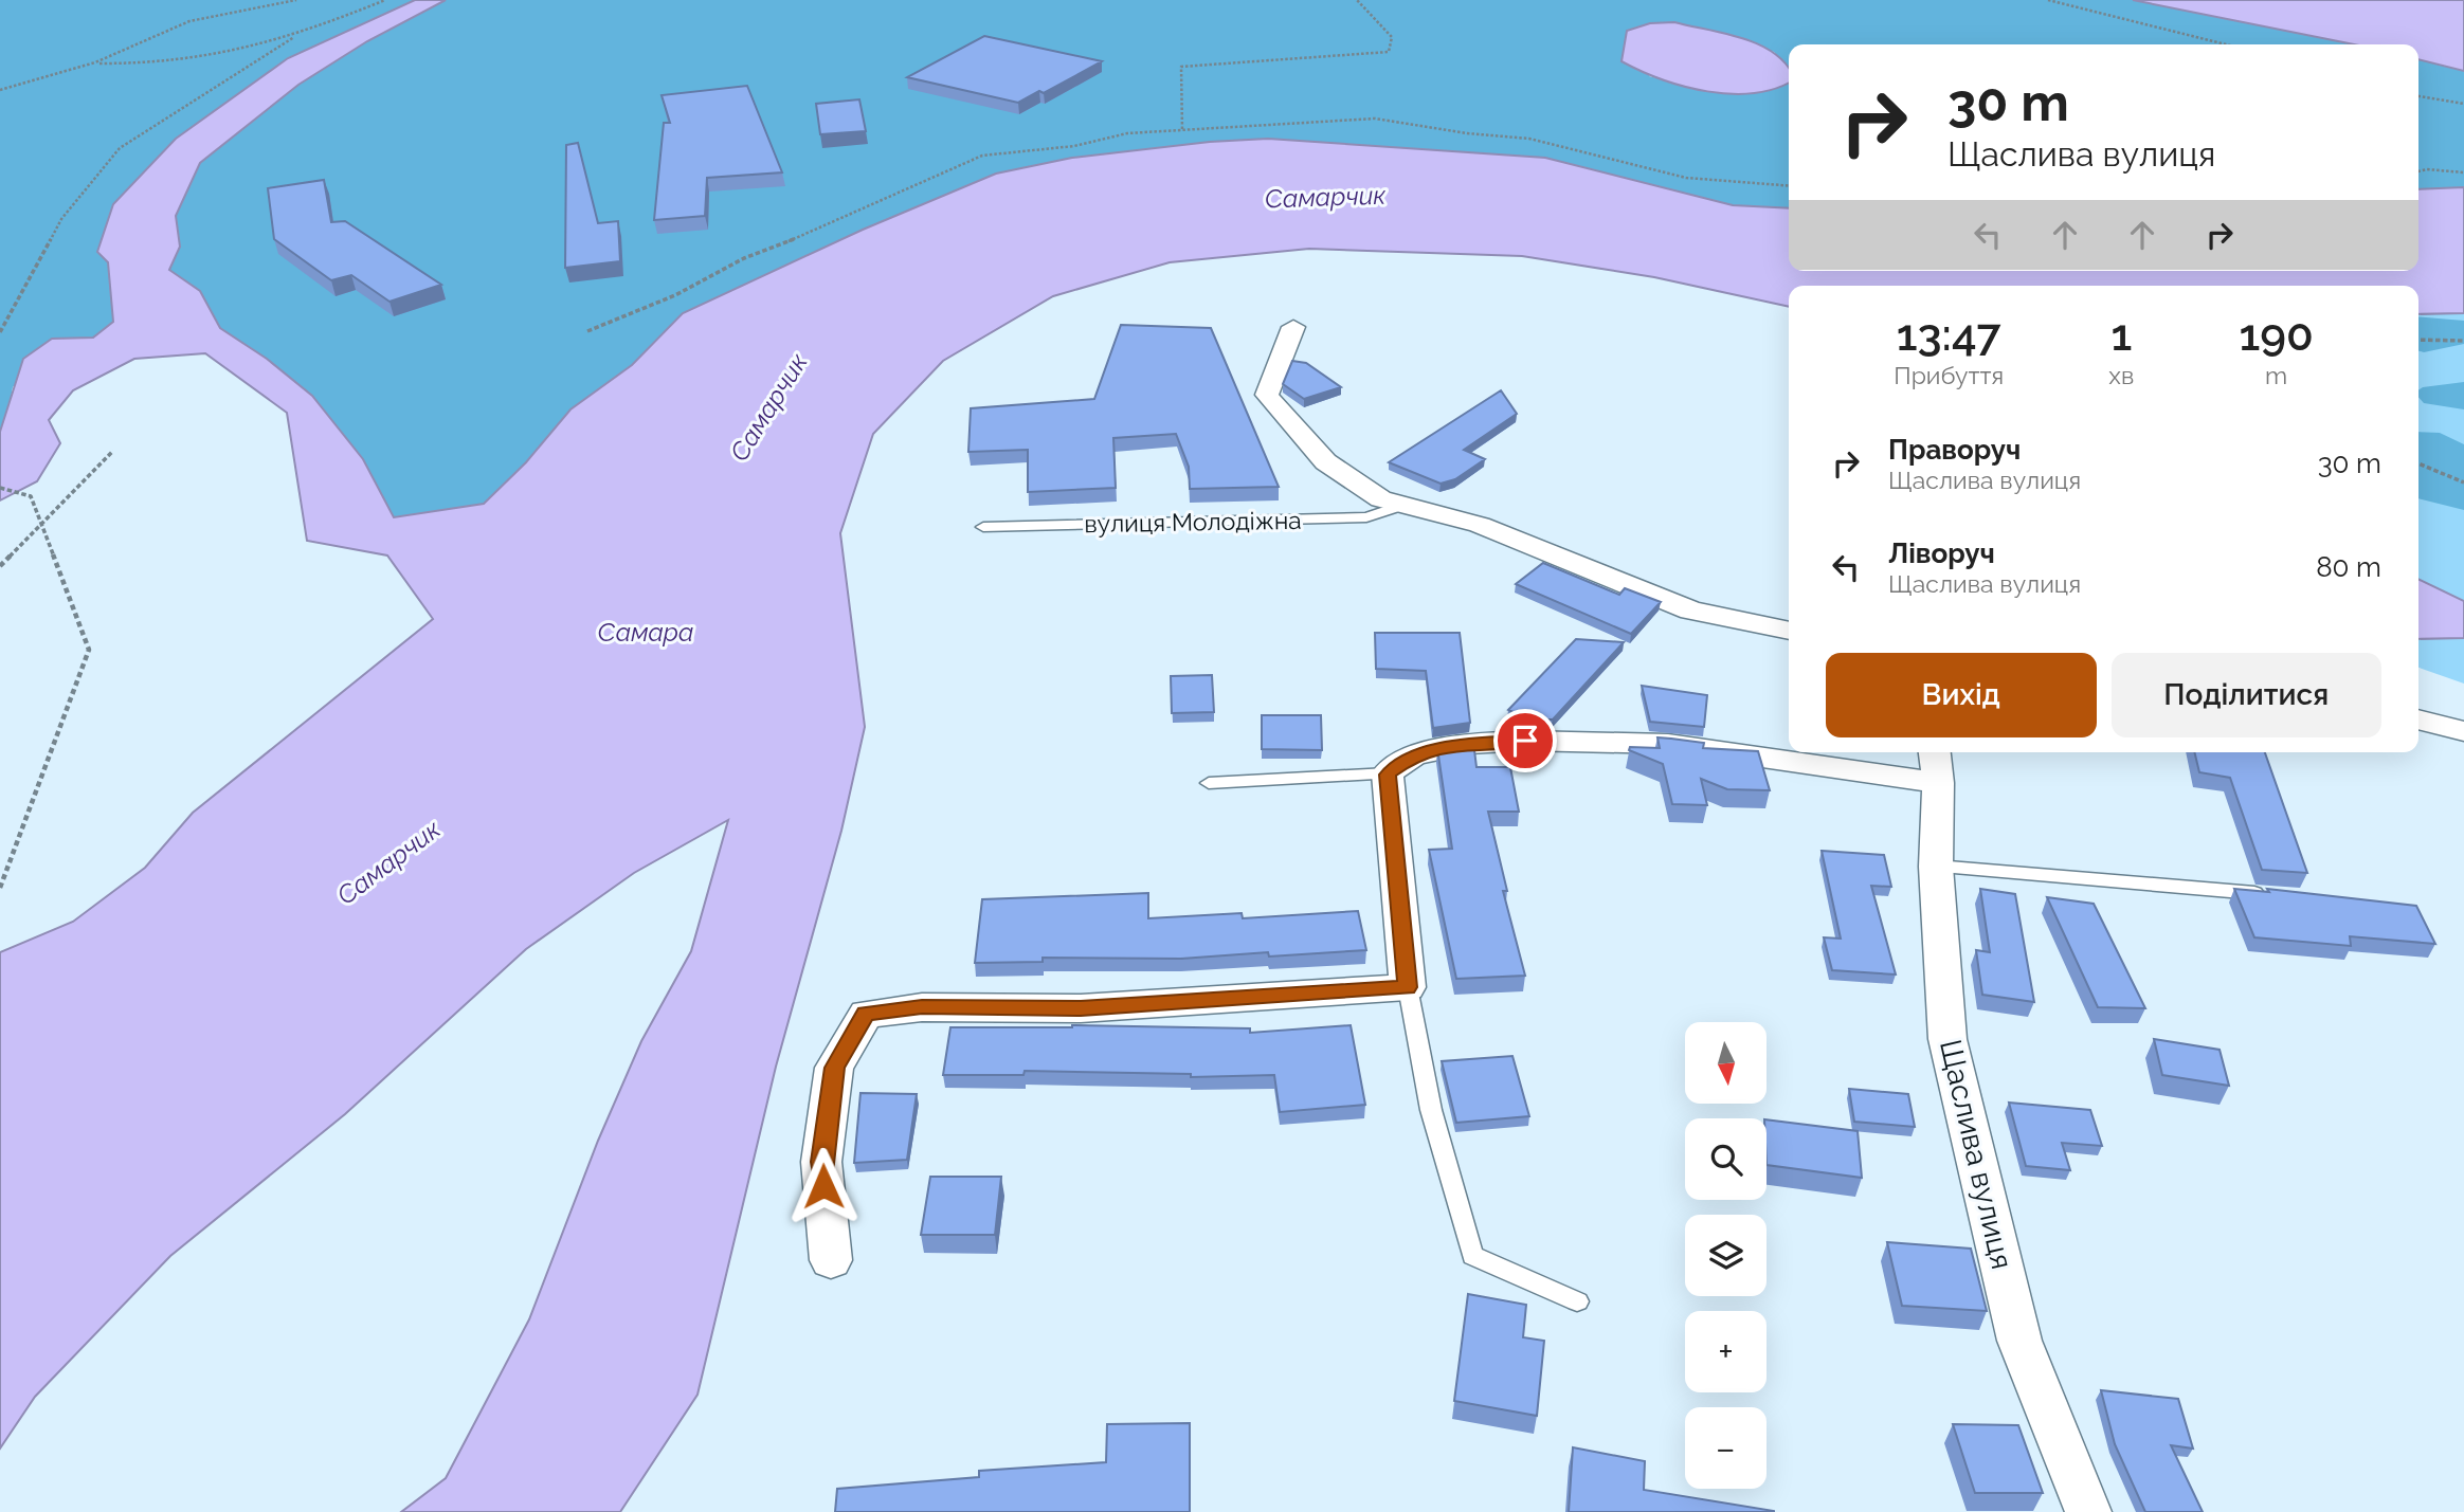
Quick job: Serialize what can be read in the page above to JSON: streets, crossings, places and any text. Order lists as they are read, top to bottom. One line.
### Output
{"streets":{"street":["вулиця Молодіжна","Щаслива вулиця"]},"water":["Самарчик","Самара"],"north":"bottom","page":{"turn":["30 m","Щаслива вулиця"],"eta":["13:47","Прибуття","1","хв","190","m"],"list":[{"name":"Праворуч","note":"Щаслива вулиця","value":"30 m"},{"name":"Ліворуч","note":"Щаслива вулиця","value":"80 m"}],"buttons":["Вихід","Поділитися"],"map_buttons":["+","−"]}}
